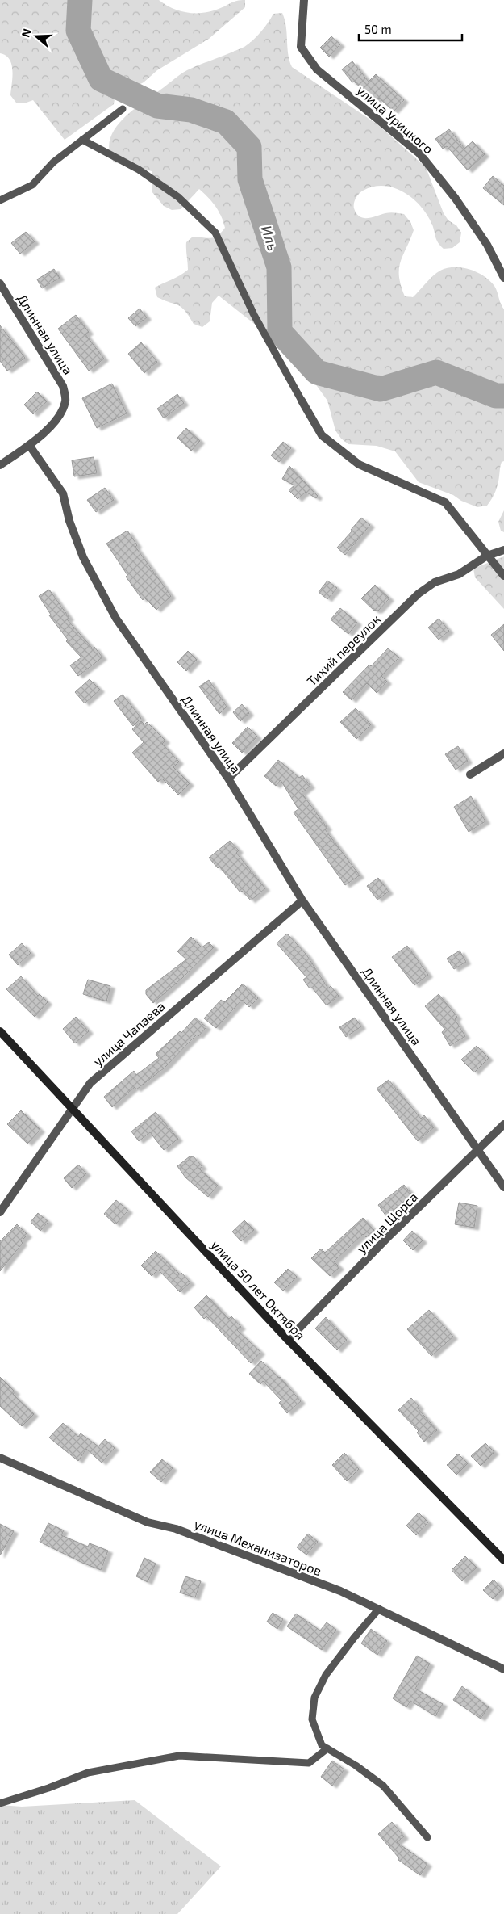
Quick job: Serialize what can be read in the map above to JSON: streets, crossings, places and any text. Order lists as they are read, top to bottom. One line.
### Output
{"streets":{"street":["улица Урицкого","Длинная улица","Тихий переулок","улица Чапаева","улица Щорса","улица 50 лет Октября","улица Механизаторов"]},"crossings":[["Длинная улица","Тихий переулок"],["Длинная улица","улица Чапаева"],["Длинная улица","улица Щорса"],["улица Чапаева","улица 50 лет Октября"],["улица Щорса","улица 50 лет Октября"]],"water":["Иль"],"scale_bar":"50 m","north":"left"}
